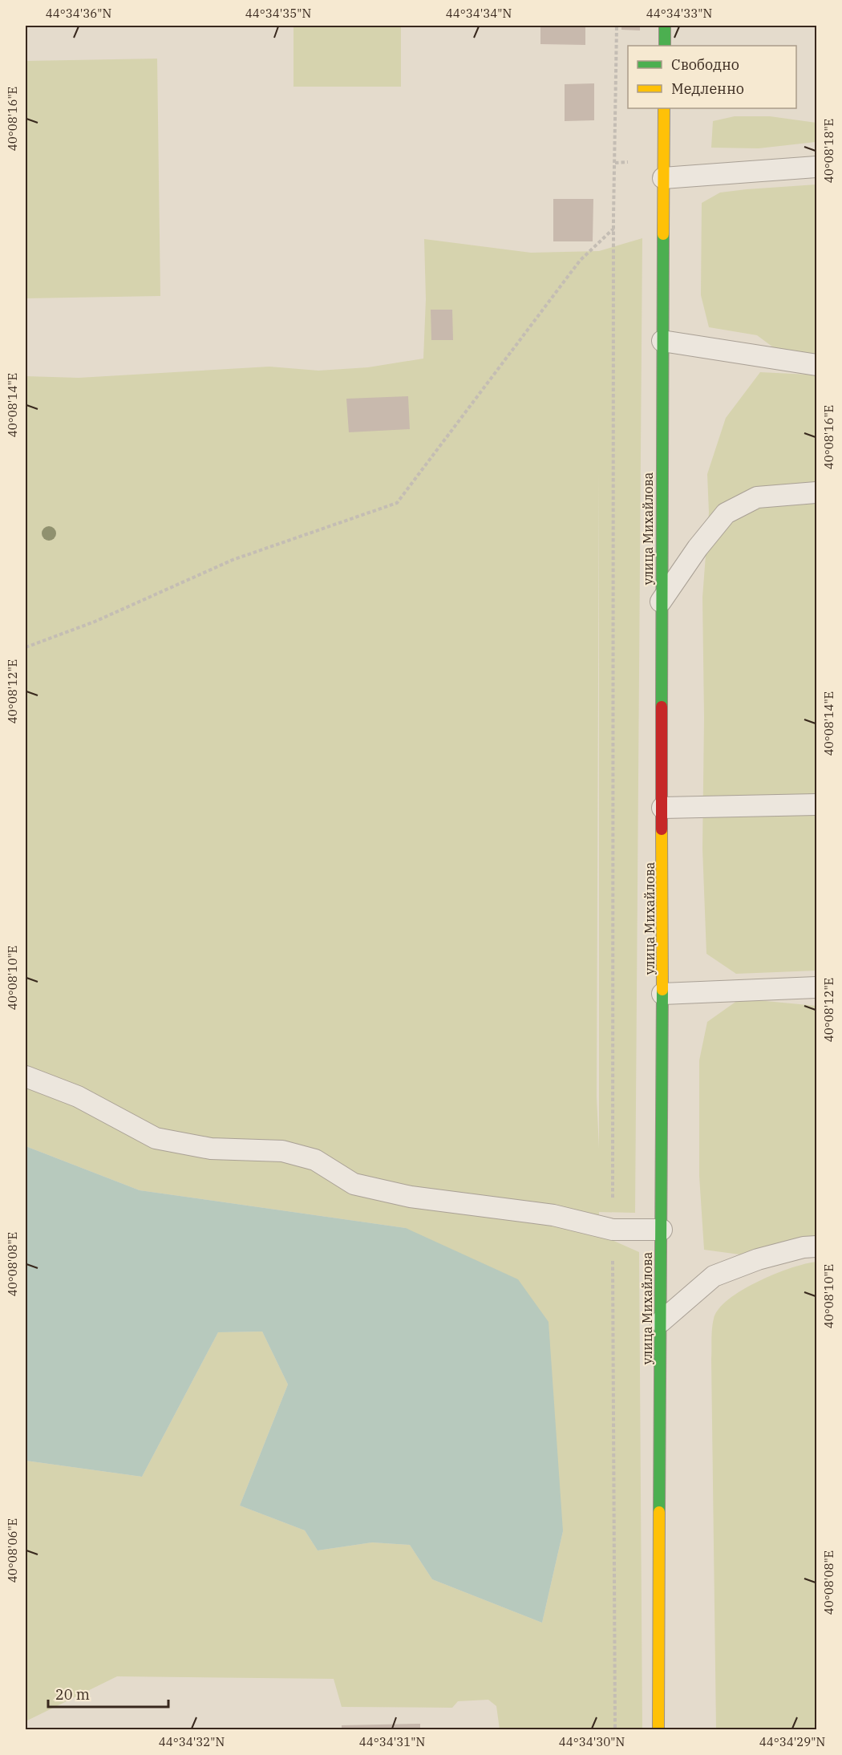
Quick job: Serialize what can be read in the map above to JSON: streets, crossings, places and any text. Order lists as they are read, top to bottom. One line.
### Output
{"streets":{"street":["улица Михайлова"]},"legend":["Свободно","Медленно"],"scale_bar":"20 m","coordinates":["44°34'36\"N","44°34'35\"N","44°34'34\"N","44°34'33\"N","40°08'16\"E","40°08'18\"E","40°08'14\"E","40°08'12\"E","40°08'10\"E","40°08'08\"E","40°08'06\"E","44°34'32\"N","44°34'31\"N","44°34'30\"N","44°34'29\"N"]}
